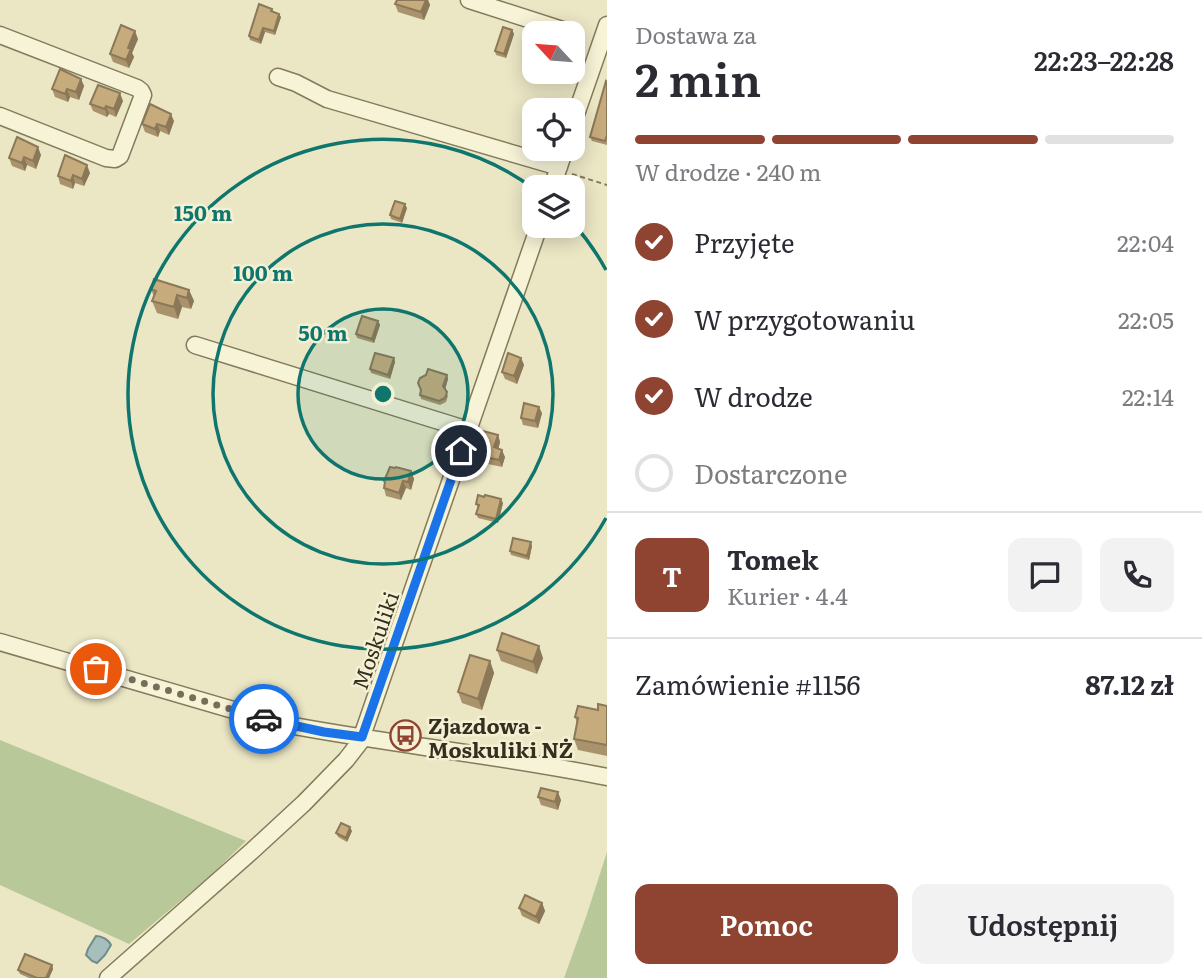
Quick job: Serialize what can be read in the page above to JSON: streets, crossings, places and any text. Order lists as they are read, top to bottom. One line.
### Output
{"streets":{"street":["Moskuliki"]},"places":{"bus stop":["Zjazdowa - Moskuliki NŻ"]},"north":"top left","page":{"heading":["2 min","Dostawa za","22:23–22:28"],"panel":["Tomek","Kurier · 4.4","Zamówienie #1156","87.12 zł"],"bar":"W drodze · 240 m","list":[["Przyjęte","22:04"],["W przygotowaniu","22:05"],["W drodze","22:14"],"Dostarczone"],"round":"T","buttons":["Pomoc","Udostępnij"]},"rings":["150 m","100 m","50 m"]}
